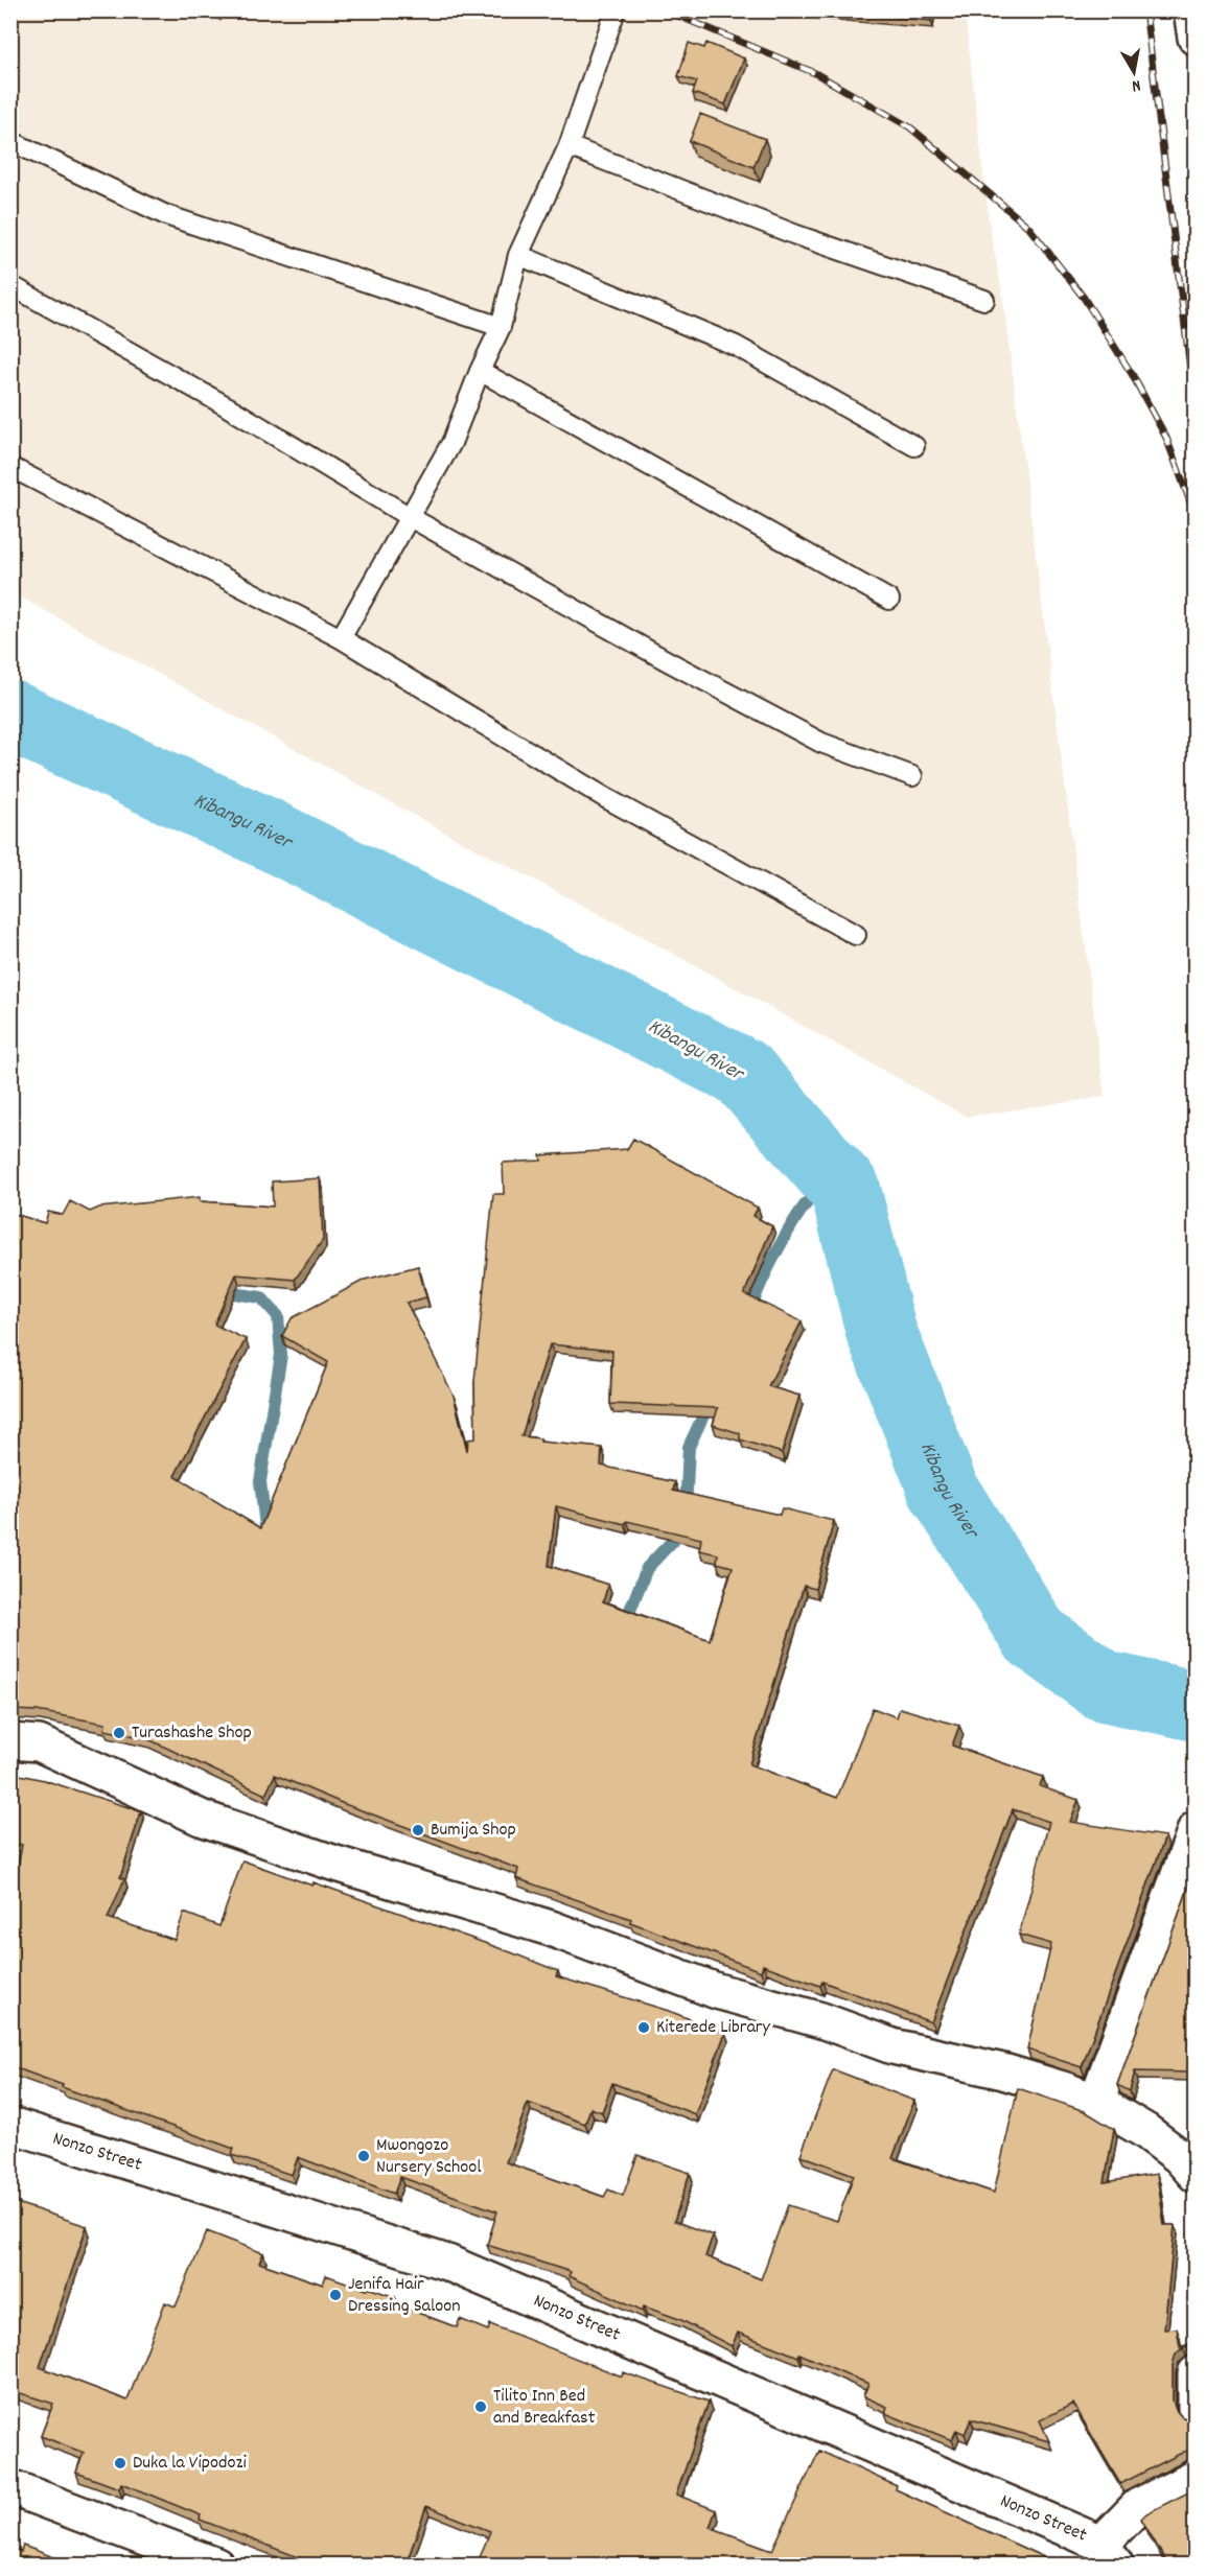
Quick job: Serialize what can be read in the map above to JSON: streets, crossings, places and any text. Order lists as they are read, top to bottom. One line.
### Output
{"streets":{"street":["Nonzo Street"]},"water":["Kibangu River"],"places":["Turashashe Shop","Bumija Shop","Kiterede Library","Mwongozo Nursery School","Jenifa Hair Dressing Saloon","Tilito Inn Bed and Breakfast","Duka la Vipodozi"],"north":"bottom"}
